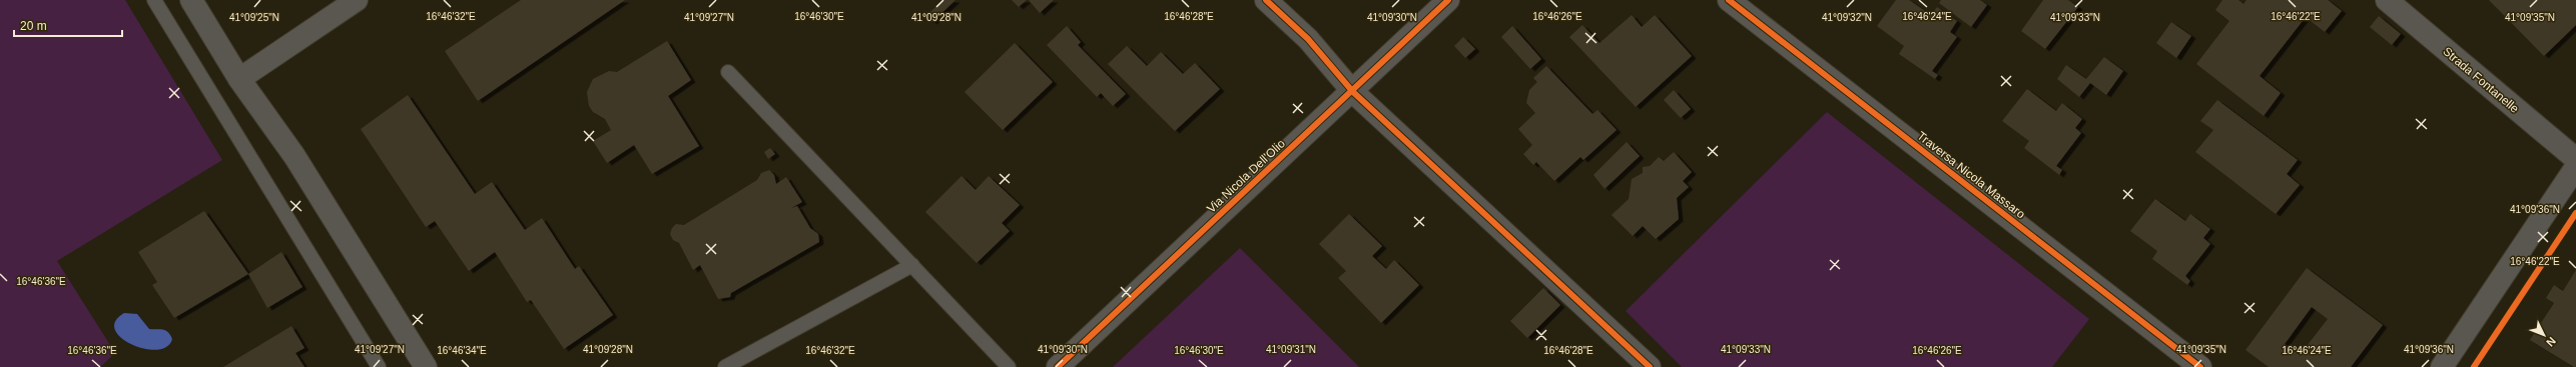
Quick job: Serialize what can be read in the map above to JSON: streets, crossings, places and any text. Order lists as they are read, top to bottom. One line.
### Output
{"streets":{"street":["Strada Fontanelle","Traversa Nicola Massaro","Via Nicola Dell'Olio"]},"scale_bar":"20 m","north":"bottom right","coordinates":["16°46'22\"E","16°46'32\"E","16°46'30\"E","16°46'28\"E","16°46'26\"E","16°46'24\"E","41°09'30\"N","41°09'32\"N","41°09'33\"N","41°09'25\"N","41°09'27\"N","41°09'28\"N","41°09'35\"N","41°09'36\"N","16°46'36\"E","41°09'31\"N","16°46'34\"E"]}
